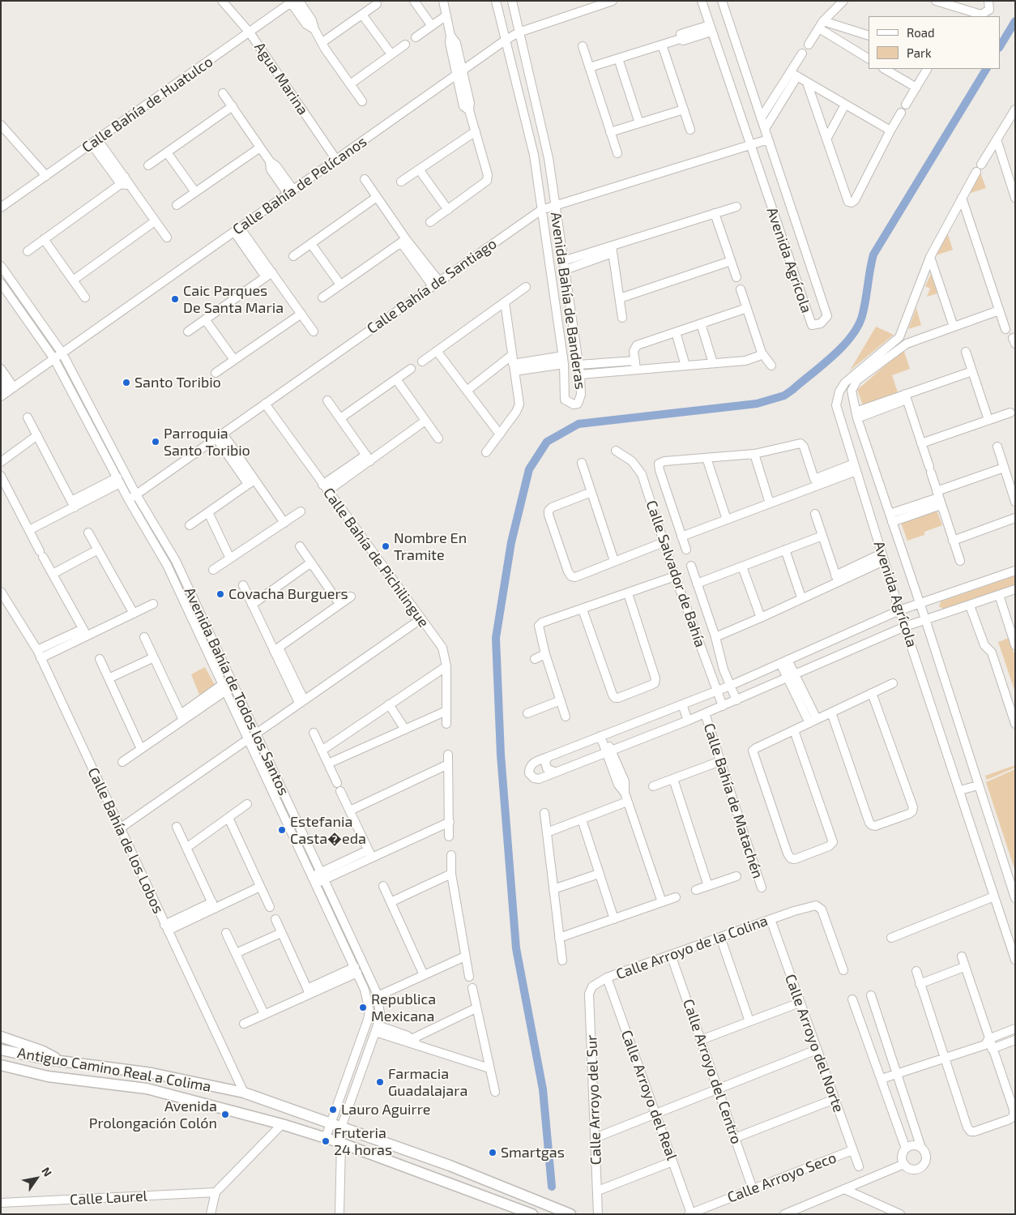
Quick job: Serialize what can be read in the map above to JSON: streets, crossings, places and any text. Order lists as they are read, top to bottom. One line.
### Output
{"streets":{"main road":["Antiguo Camino Real a Colima"],"street":["Agua Marina","Calle Bahía de Huatulco","Calle Bahía de Pelícanos","Avenida Agrícola","Calle Bahía de Santiago","Avenida Bahía de Banderas","Calle Bahía de Pichilingue","Calle Salvador de Bahía","Avenida Bahía de Todos los Santos","Calle Bahía de Matachén","Calle Bahía de los Lobos","Calle Arroyo de la Colina","Calle Arroyo del Norte","Calle Arroyo del Centro","Calle Arroyo del Real","Calle Arroyo del Sur","Calle Arroyo Seco","Calle Laurel"]},"crossings":[["Agua Marina","Calle Bahía de Huatulco"],["Agua Marina","Calle Bahía de Pelícanos"],["Calle Bahía de Pelícanos","Avenida Bahía de Banderas"],["Calle Bahía de Pelícanos","Avenida Bahía de Todos los Santos"],["Avenida Agrícola","Calle Bahía de Santiago"],["Calle Bahía de Santiago","Avenida Bahía de Banderas"],["Calle Bahía de Santiago","Calle Bahía de Pichilingue"],["Calle Bahía de Santiago","Avenida Bahía de Todos los Santos"],["Avenida Bahía de Todos los Santos","Antiguo Camino Real a Colima"],["Calle Bahía de los Lobos","Antiguo Camino Real a Colima"],["Calle Arroyo de la Colina","Calle Arroyo del Norte"],["Calle Arroyo de la Colina","Calle Arroyo del Centro"],["Calle Arroyo de la Colina","Calle Arroyo del Real"],["Calle Arroyo de la Colina","Calle Arroyo del Sur"],["Calle Arroyo del Norte","Calle Arroyo Seco"],["Calle Arroyo del Centro","Calle Arroyo Seco"],["Calle Arroyo del Real","Calle Arroyo Seco"]],"places":["Caic Parques De Santa Maria","Santo Toribio","Parroquia Santo Toribio","Nombre En Tramite","Covacha Burguers","Estefania Casta�eda","Republica Mexicana","Farmacia Guadalajara","Lauro Aguirre","Avenida Prolongación Colón","Fruteria 24 horas","Smartgas"],"legend":["Road","Park"],"north":"top right"}
